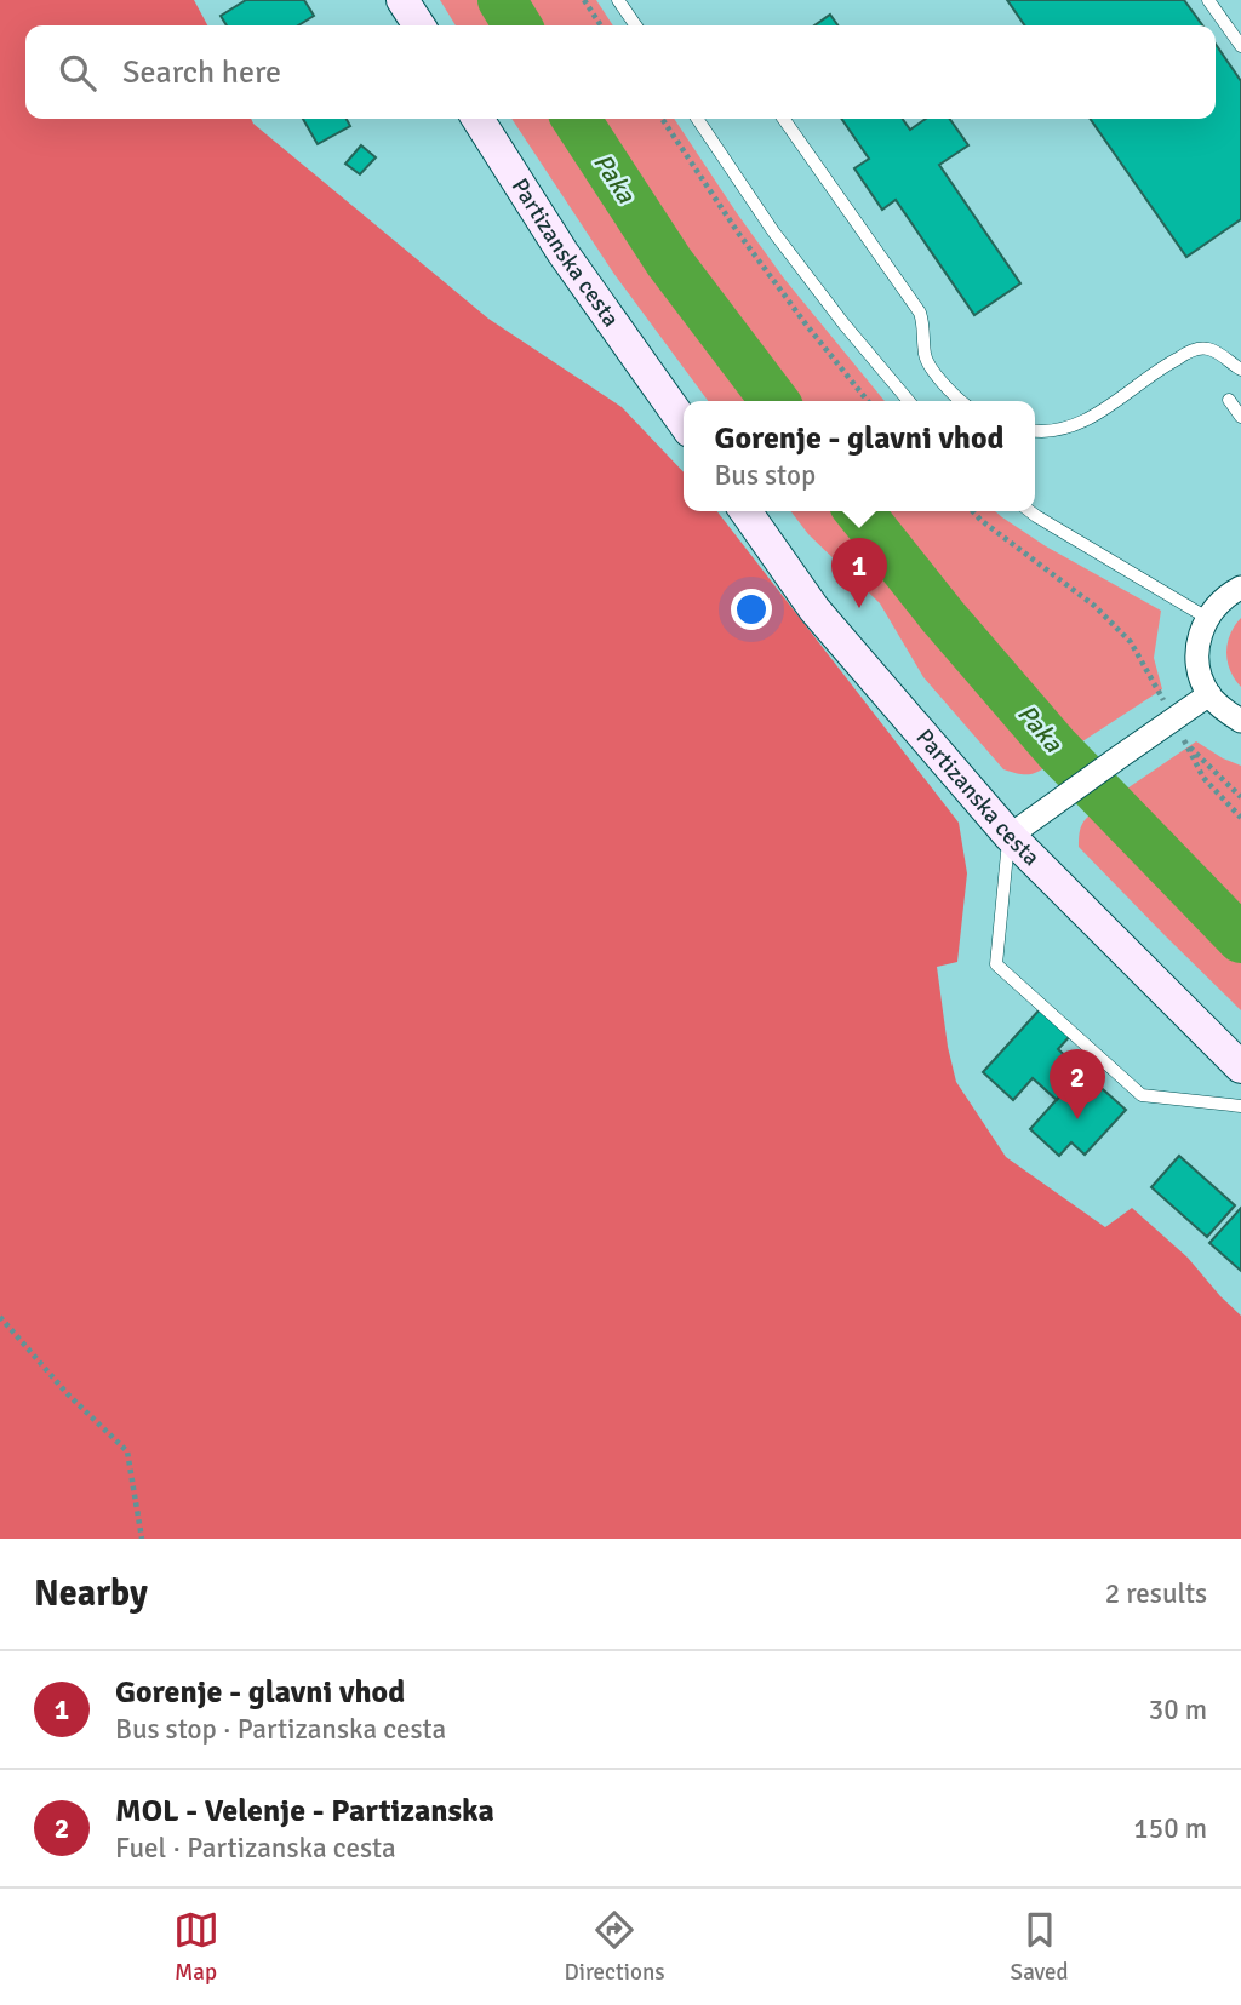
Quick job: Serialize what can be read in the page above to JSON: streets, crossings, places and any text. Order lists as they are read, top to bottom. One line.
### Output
{"streets":{"main road":["Partizanska cesta"]},"water":["Paka"],"page":{"search":"Search here","popup":["Gorenje - glavni vhod","Bus stop"],"pins":["1","2"],"heading":["Nearby","2 results"],"list":[{"mark":"1","name":"Gorenje - glavni vhod","note":"Bus stop · Partizanska cesta","value":"30 m"},{"mark":"2","name":"MOL - Velenje - Partizanska","note":"Fuel · Partizanska cesta","value":"150 m"}],"nav":["Map","Directions","Saved"]}}
